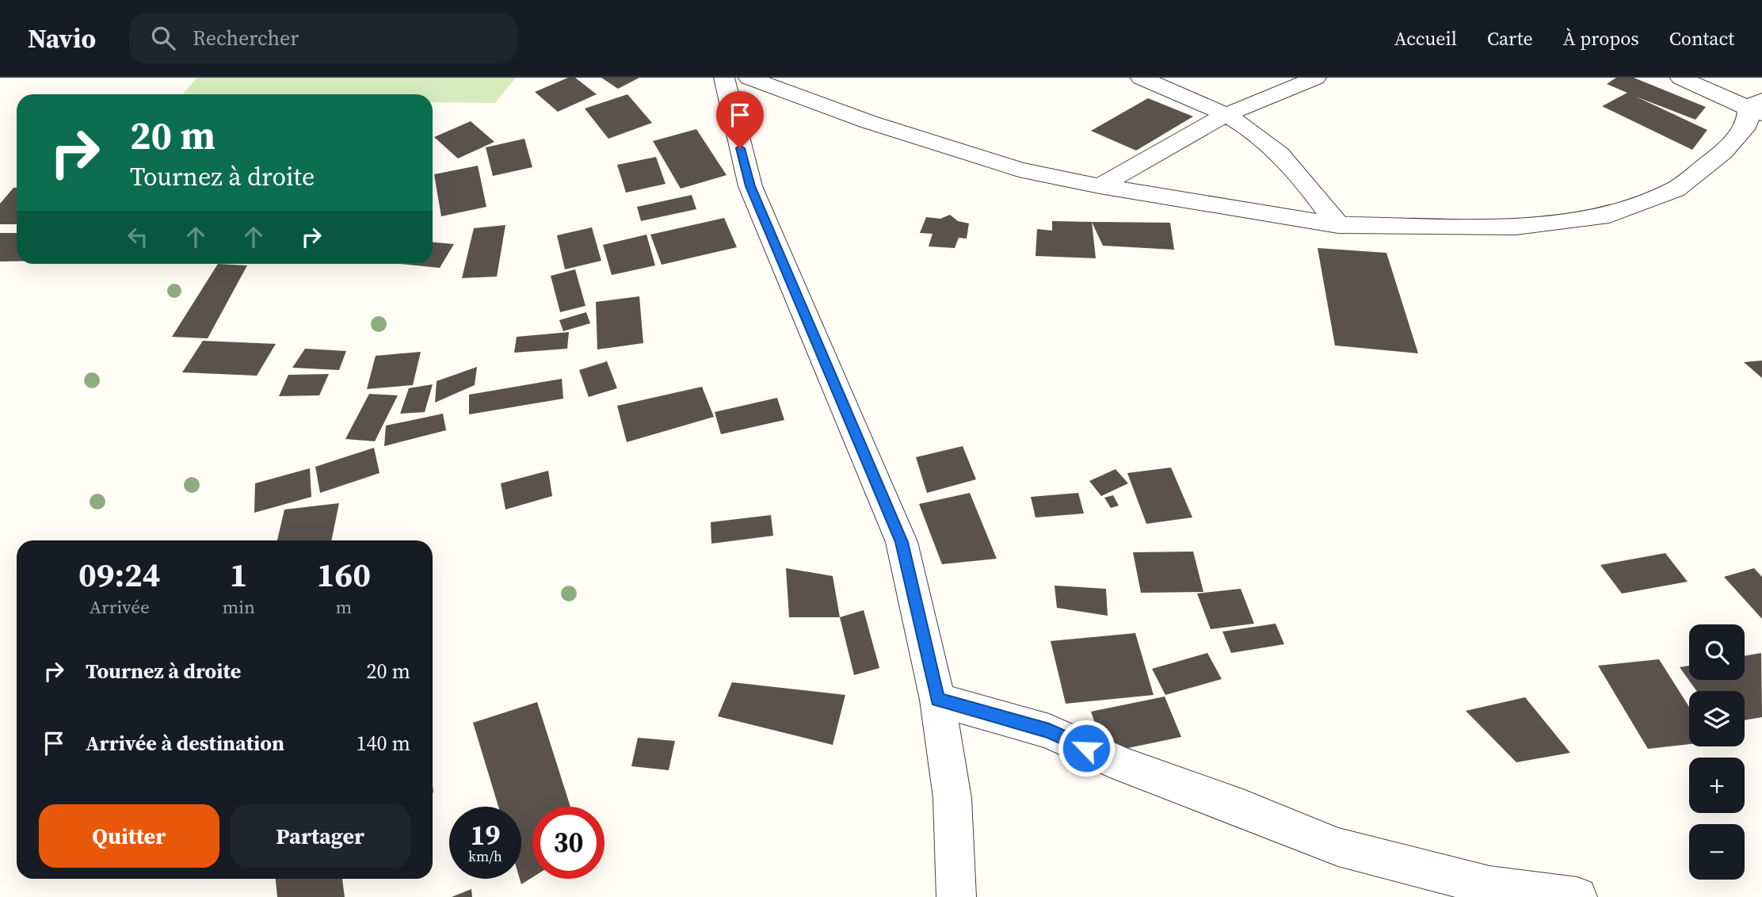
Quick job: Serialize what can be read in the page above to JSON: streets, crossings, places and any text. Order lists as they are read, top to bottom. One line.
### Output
{"page":{"header":"Navio","search":"Rechercher","nav":["Accueil","Carte","À propos","Contact"],"turn":["20 m","Tournez à droite"],"eta":["09:24","Arrivée","1","min","160","m"],"map_buttons":["+","−"],"list":[{"name":"Tournez à droite","value":"20 m"},{"name":"Arrivée à destination","value":"140 m"}],"buttons":["Quitter","Partager"],"speed":"19 km/h","limit":"30"}}
